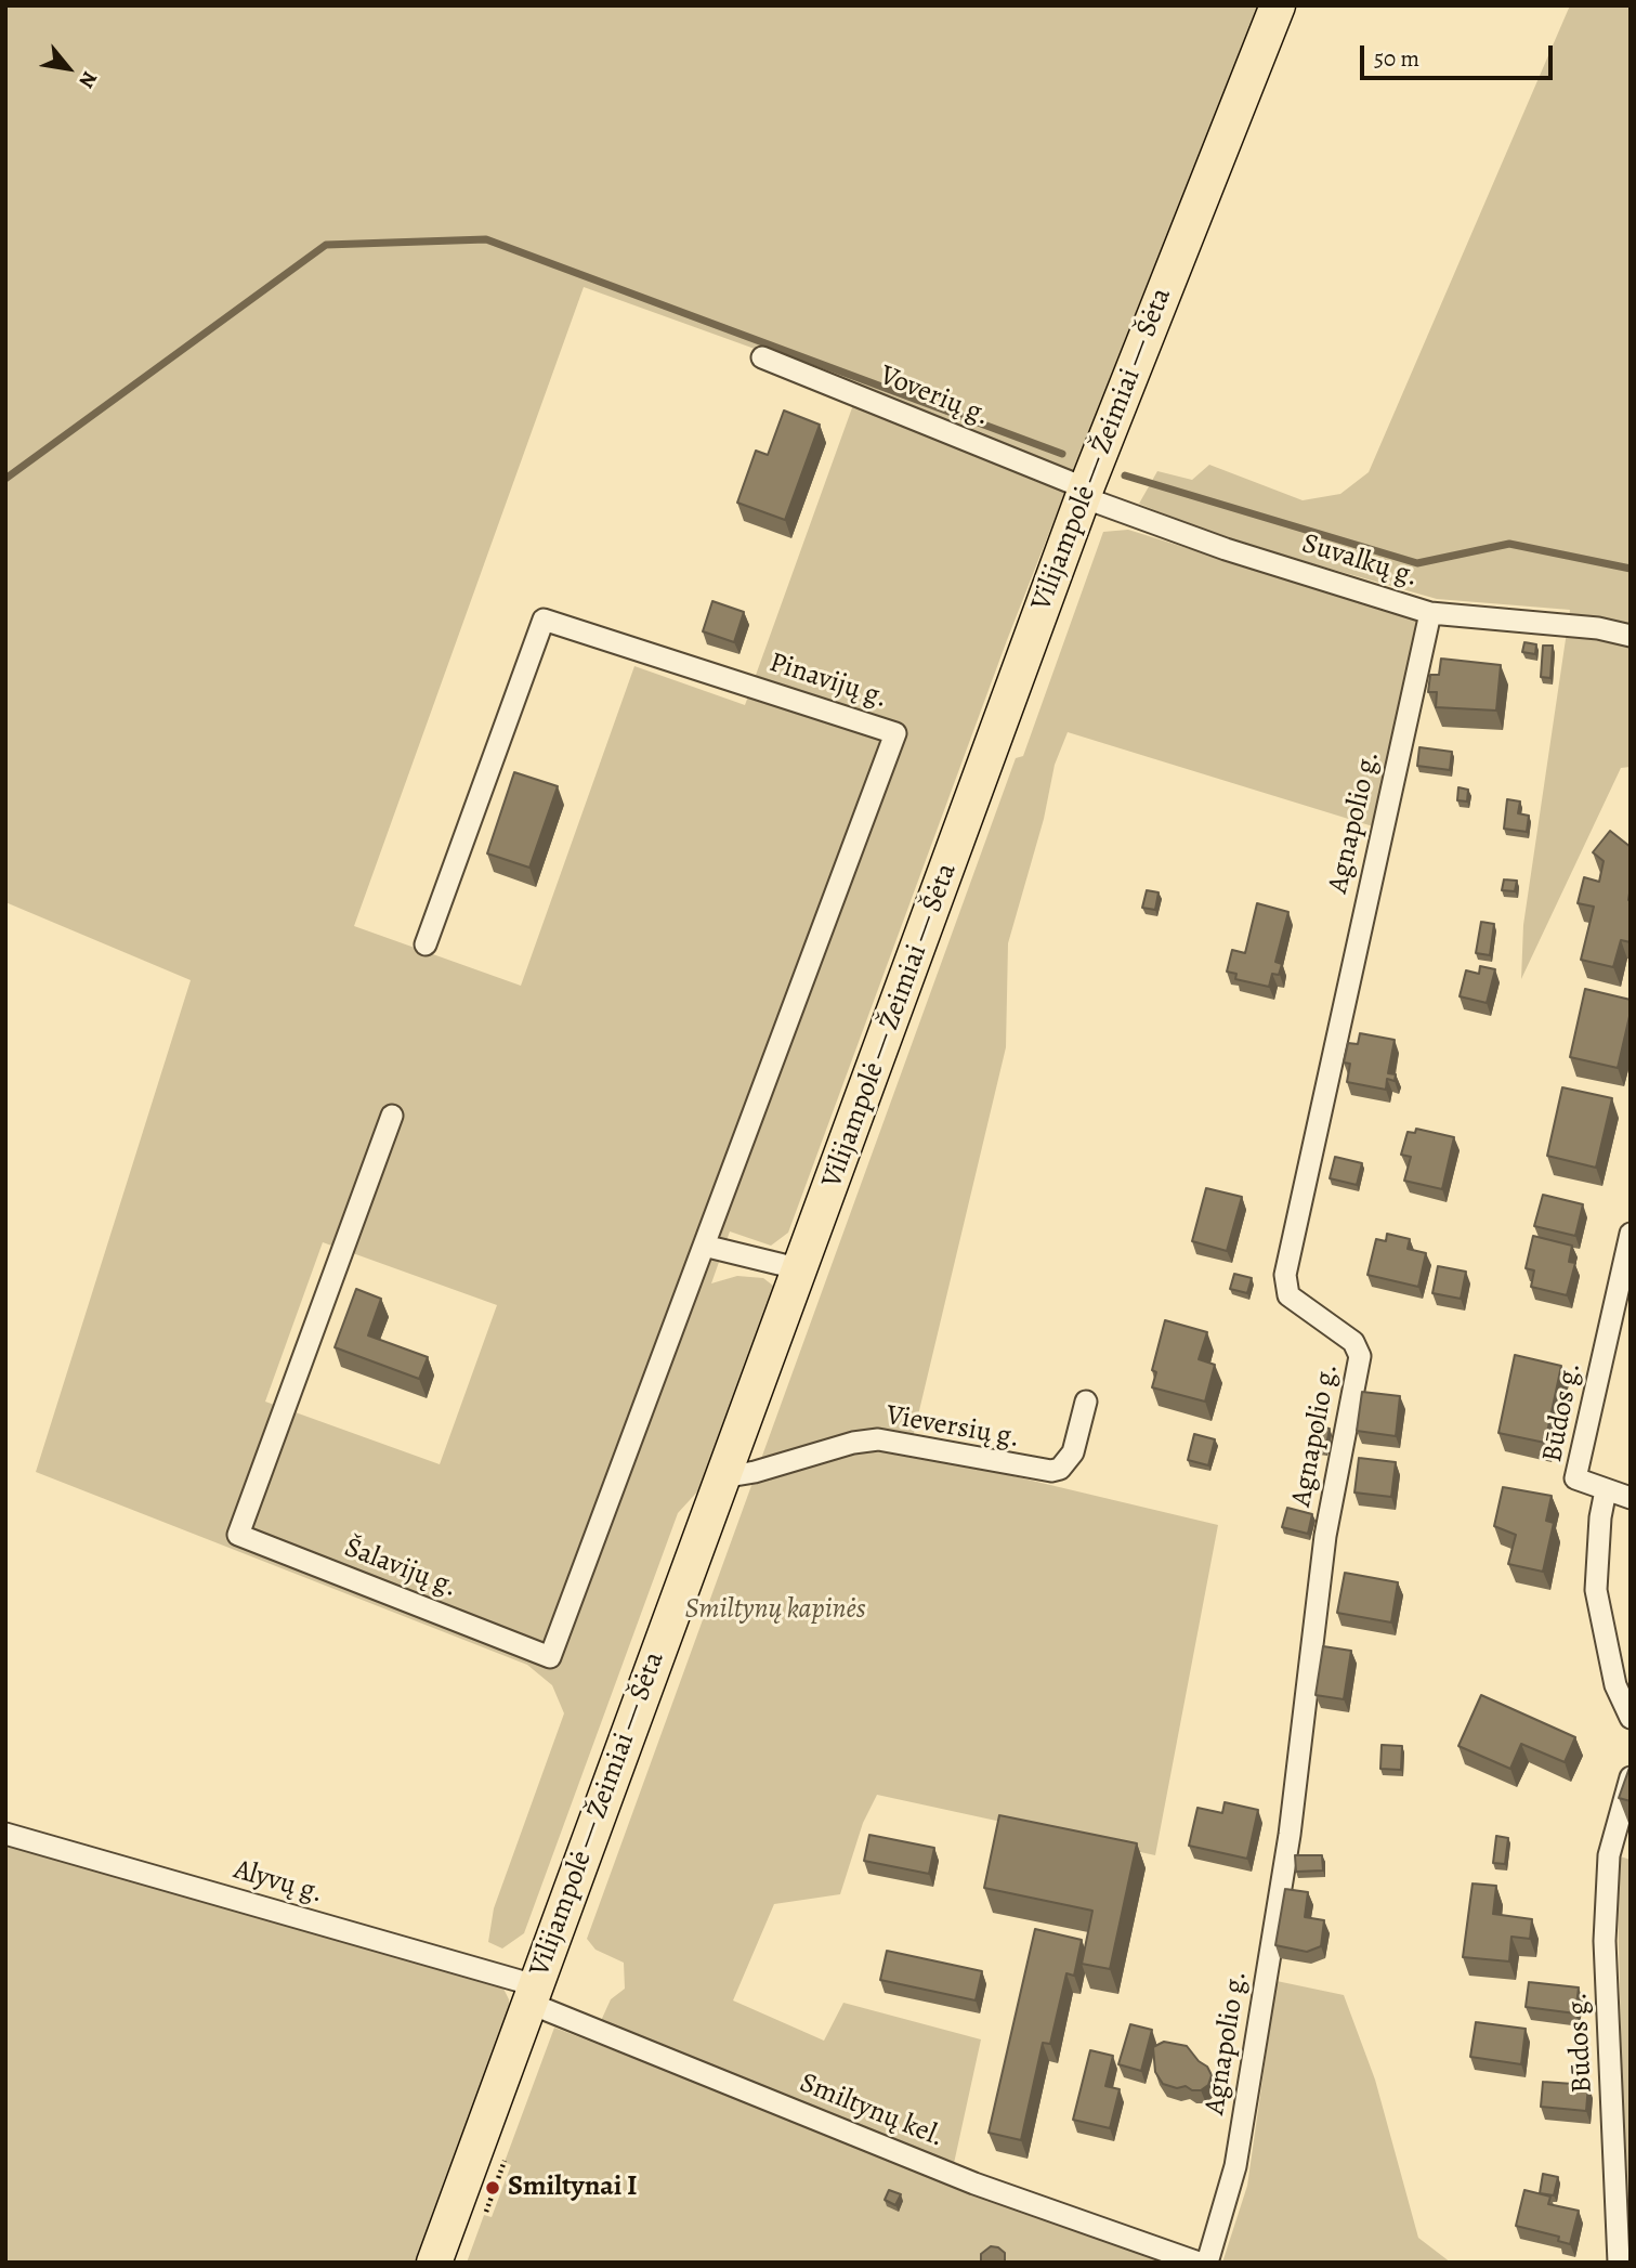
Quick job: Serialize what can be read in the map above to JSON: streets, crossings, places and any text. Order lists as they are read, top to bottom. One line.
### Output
{"streets":{"main road":["Vilijampolė — Žeimiai — Šėta"],"street":["Voverių g.","Suvalkų g.","Pinavijų g.","Agnapolio g.","Būdos g.","Vieversių g.","Šalavijų g.","Alyvų g.","Smiltynų kel."]},"crossings":[["Voverių g.","Vilijampolė — Žeimiai — Šėta"],["Voverių g.","Suvalkų g."],["Vilijampolė — Žeimiai — Šėta","Suvalkų g."],["Vilijampolė — Žeimiai — Šėta","Vieversių g."],["Vilijampolė — Žeimiai — Šėta","Alyvų g."],["Vilijampolė — Žeimiai — Šėta","Smiltynų kel."],["Suvalkų g.","Agnapolio g."],["Pinavijų g.","Šalavijų g."],["Alyvų g.","Smiltynų kel."]],"parks":["Smiltynų kapinės"],"places":["Smiltynai I"],"scale_bar":"50 m","north":"bottom right"}
